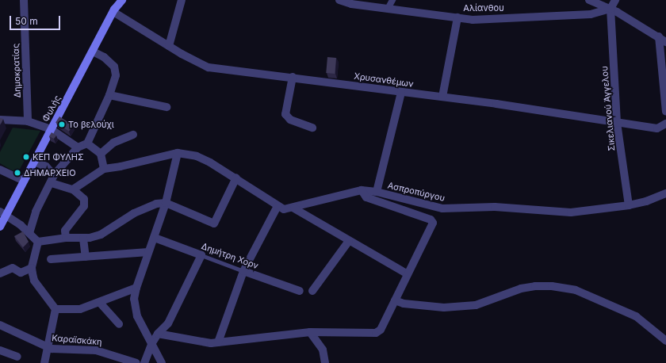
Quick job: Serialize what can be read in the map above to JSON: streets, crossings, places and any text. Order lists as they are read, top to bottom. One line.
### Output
{"streets":{"main road":["Φυλής"],"street":["Αλίανθου","Δημοκρατίας","Χρυσανθέμων","Σικελιανού Άγγελου","Ασπροπύργου","Δημήτρη Χορν","Καραϊσκάκη"]},"crossings":[["Αλίανθου","Σικελιανού Άγγελου"],["Χρυσανθέμων","Φυλής"],["Χρυσανθέμων","Σικελιανού Άγγελου"],["Σικελιανού Άγγελου","Ασπροπύργου"]],"places":["Το βελούχι","ΚΕΠ ΦΥΛΗΣ","ΔΗΜΑΡΧΕΙΟ"],"scale_bar":"50 m"}
